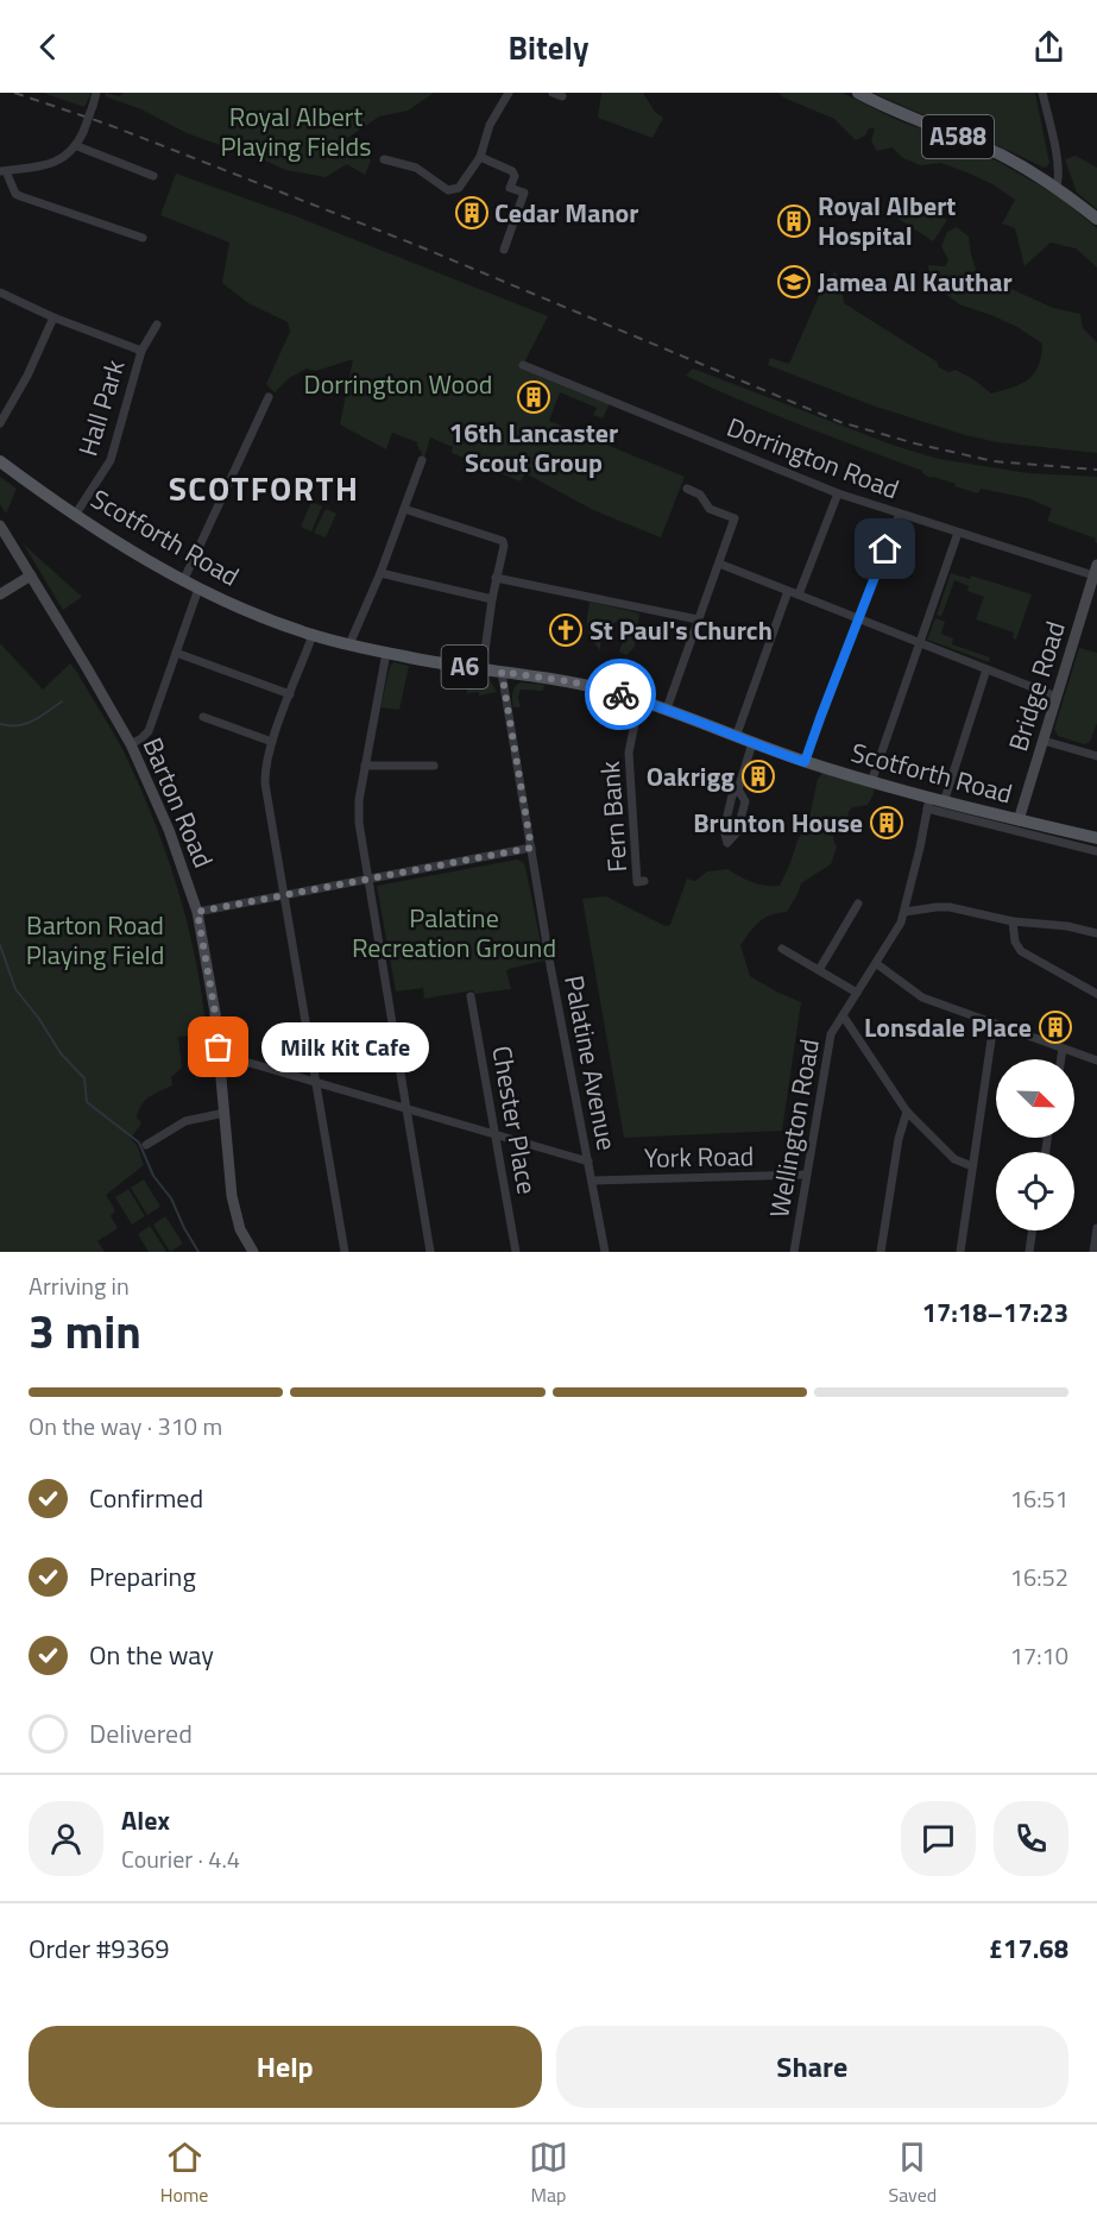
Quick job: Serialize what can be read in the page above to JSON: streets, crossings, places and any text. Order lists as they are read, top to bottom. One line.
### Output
{"streets":{"main road":["A588","Scotforth Road","A6"],"street":["Hall Park","Dorrington Road","Bridge Road","Barton Road","Fern Bank","Palatine Avenue","Chester Place","Wellington Road","York Road"]},"crossings":[["Hall Park","Scotforth Road"],["Dorrington Road","Bridge Road"],["Scotforth Road","A6"],["Scotforth Road","Bridge Road"],["Scotforth Road","Fern Bank"],["Scotforth Road","Palatine Avenue"],["Scotforth Road","Wellington Road"],["A6","Bridge Road"],["Palatine Avenue","York Road"],["Wellington Road","York Road"]],"districts":["SCOTFORTH"],"parks":["Royal Albert Playing Fields","Dorrington Wood","Palatine Recreation Ground","Barton Road Playing Field"],"places":{"building":["Cedar Manor","Royal Albert Hospital","16th Lancaster Scout Group","Oakrigg","Brunton House","Lonsdale Place"],"school or university":["Jamea Al Kauthar"],"church":["St Paul's Church"],"other":["Milk Kit Cafe"]},"north":"bottom right","page":{"header":"Bitely","bubble":"Milk Kit Cafe","heading":["3 min","Arriving in","17:18–17:23"],"panel":["Alex","Courier · 4.4","Order #9369","£17.68"],"bar":"On the way · 310 m","list":[["Confirmed","16:51"],["Preparing","16:52"],["On the way","17:10"],"Delivered"],"buttons":["Help","Share"],"tabs":["Home","Map","Saved"]}}
